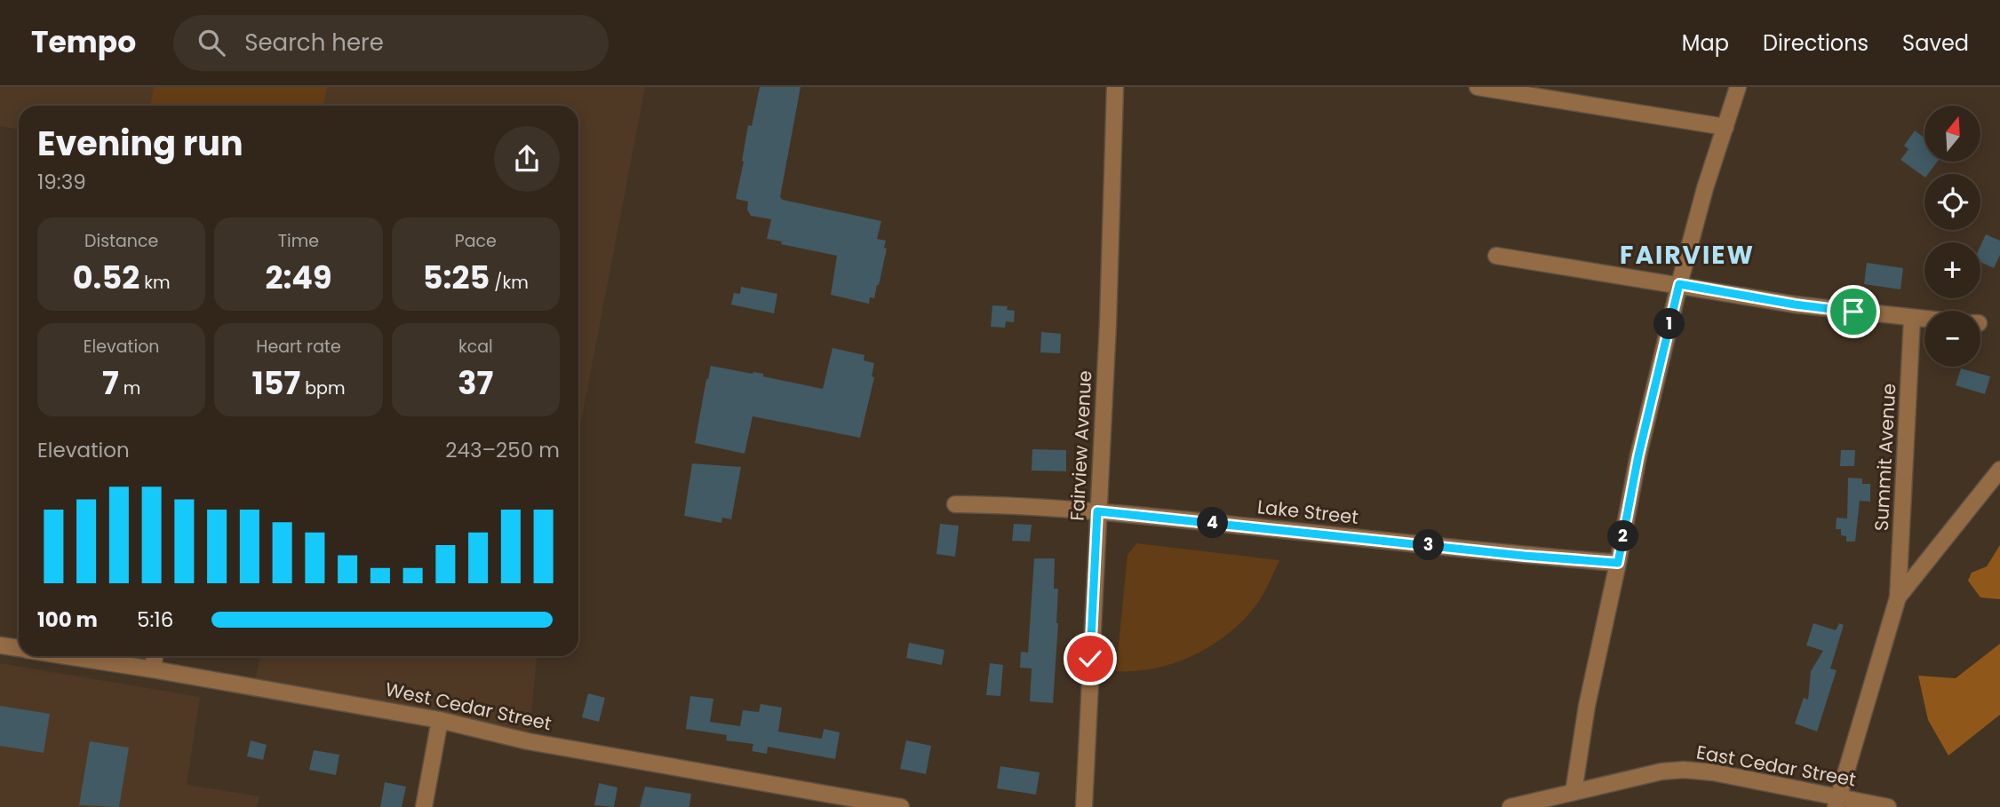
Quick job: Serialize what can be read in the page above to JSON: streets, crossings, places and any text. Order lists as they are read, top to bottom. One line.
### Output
{"streets":{"street":["Fairview Avenue","Summit Avenue","Lake Street","West Cedar Street","East Cedar Street"]},"crossings":[["Fairview Avenue","Lake Street"]],"districts":["FAIRVIEW"],"north":"top","page":{"header":"Tempo","search":"Search here","nav":["Map","Directions","Saved"],"map_buttons":["+","−"],"heading":["Evening run","19:39"],"stats":[["Distance","0.52 km"],["Time","2:49"],["Pace","5:25 /km"],["Elevation","7 m"],["Heart rate","157 bpm"],["kcal","37"]],"pins":["1","4","2","3"],"chart":["Elevation","243–250 m"],"list":[{"name":"100 m","note":"5:16"}]}}
